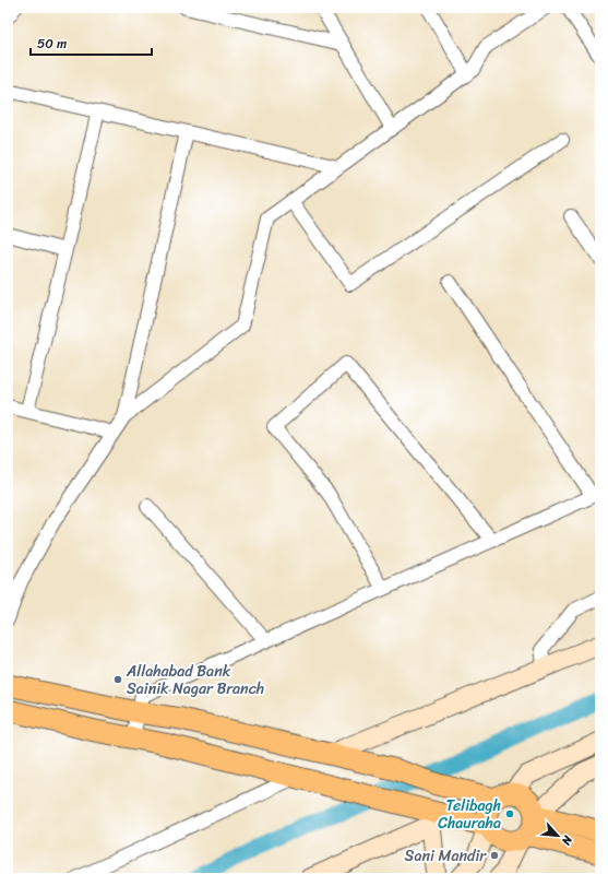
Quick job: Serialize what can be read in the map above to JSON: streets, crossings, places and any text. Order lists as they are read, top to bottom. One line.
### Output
{"places":["Allahabad Bank Sainik Nagar Branch","Telibagh Chauraha","Sani Mandir"],"scale_bar":"50 m","north":"bottom right"}
